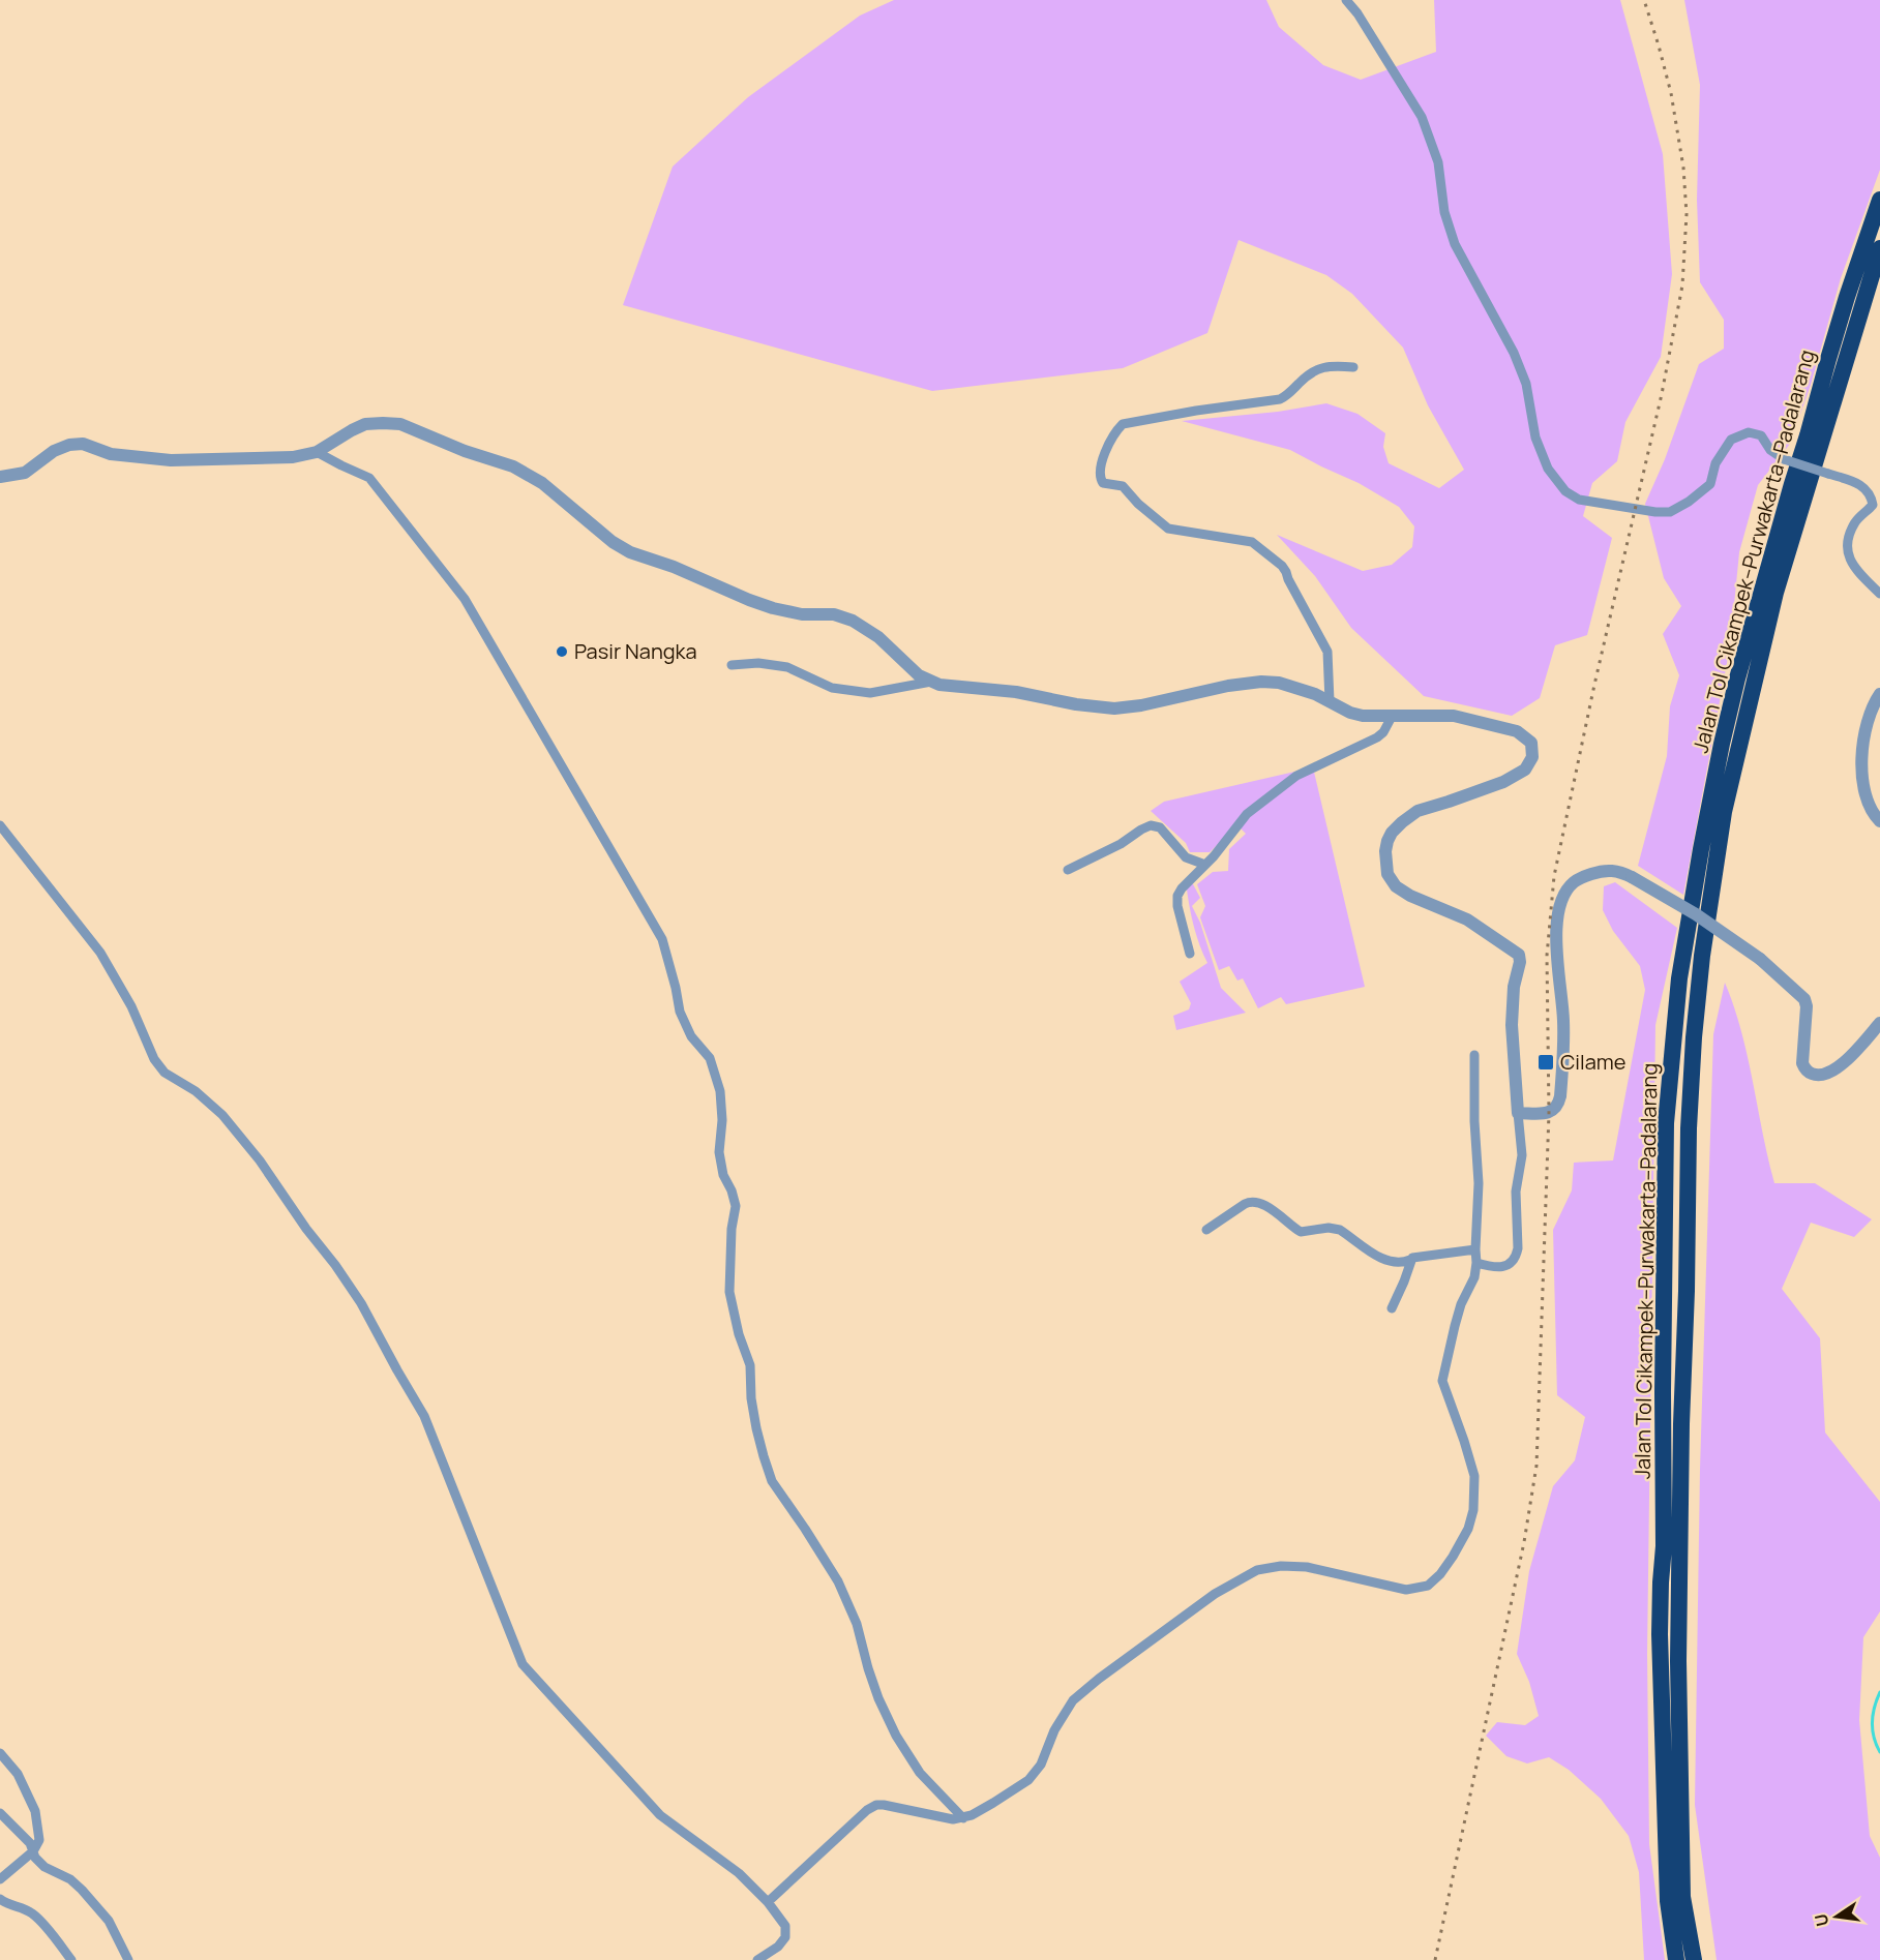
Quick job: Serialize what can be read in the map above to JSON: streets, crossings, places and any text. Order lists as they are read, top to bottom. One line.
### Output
{"streets":{"highway":["Jalan Tol Cikampek–Purwakarta–Padalarang"]},"places":{"other":["Pasir Nangka"],"transit":["Cilame"]},"north":"left"}
